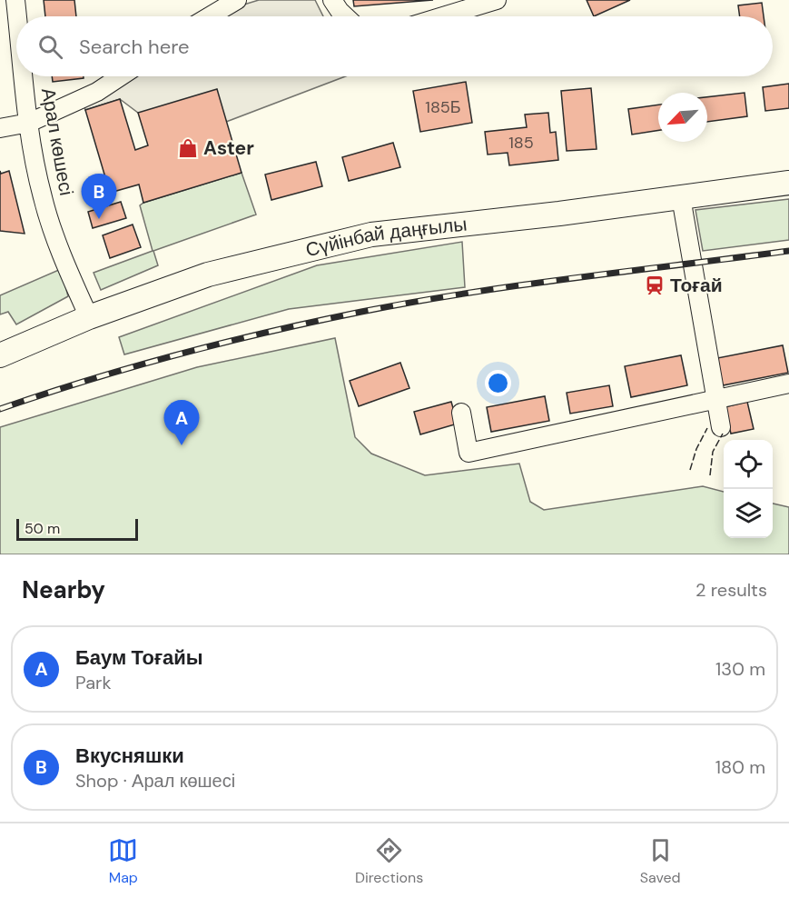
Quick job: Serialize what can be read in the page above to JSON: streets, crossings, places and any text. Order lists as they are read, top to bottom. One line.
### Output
{"streets":{"main road":["Сүйінбай даңғылы"],"street":["Арал көшесі"]},"crossings":[["Арал көшесі","Сүйінбай даңғылы"]],"places":{"shop":["Aster"],"station":["Тоғай"]},"house_numbers":["185Б","185"],"scale_bar":"50 m","north":"bottom left","page":{"search":"Search here","pins":["B","A"],"scale":"50 m","heading":["Nearby","2 results"],"list":[{"mark":"A","name":"Баум Тоғайы","note":"Park","value":"130 m"},{"mark":"B","name":"Вкусняшки","note":"Shop · Арал көшесі","value":"180 m"}],"nav":["Map","Directions","Saved"]}}
